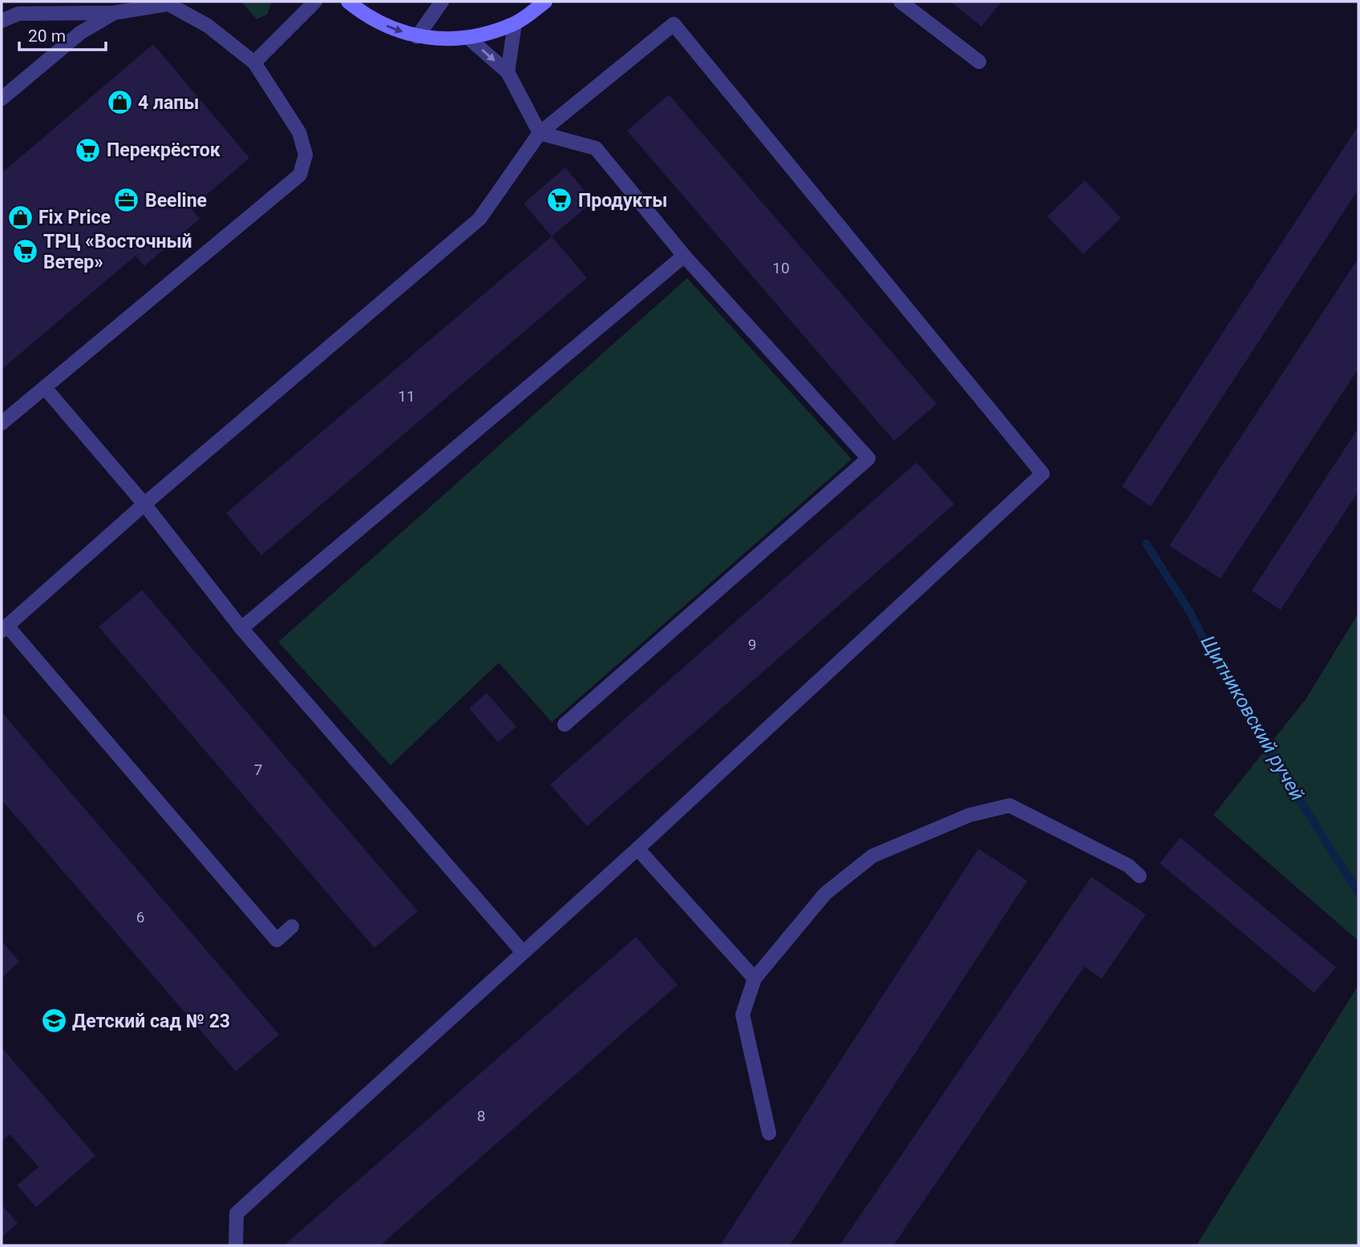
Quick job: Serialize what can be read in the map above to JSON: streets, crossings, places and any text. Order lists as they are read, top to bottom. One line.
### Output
{"water":["Щитниковский ручей"],"places":{"shop":["4 лапы","Fix Price"],"supermarket":["Перекрёсток","Продукты","ТРЦ «Восточный Ветер»"],"office":["Beeline"],"school or university":["Детский сад № 23"]},"house_numbers":["10","11","9","7","6","8"],"scale_bar":"20 m"}
